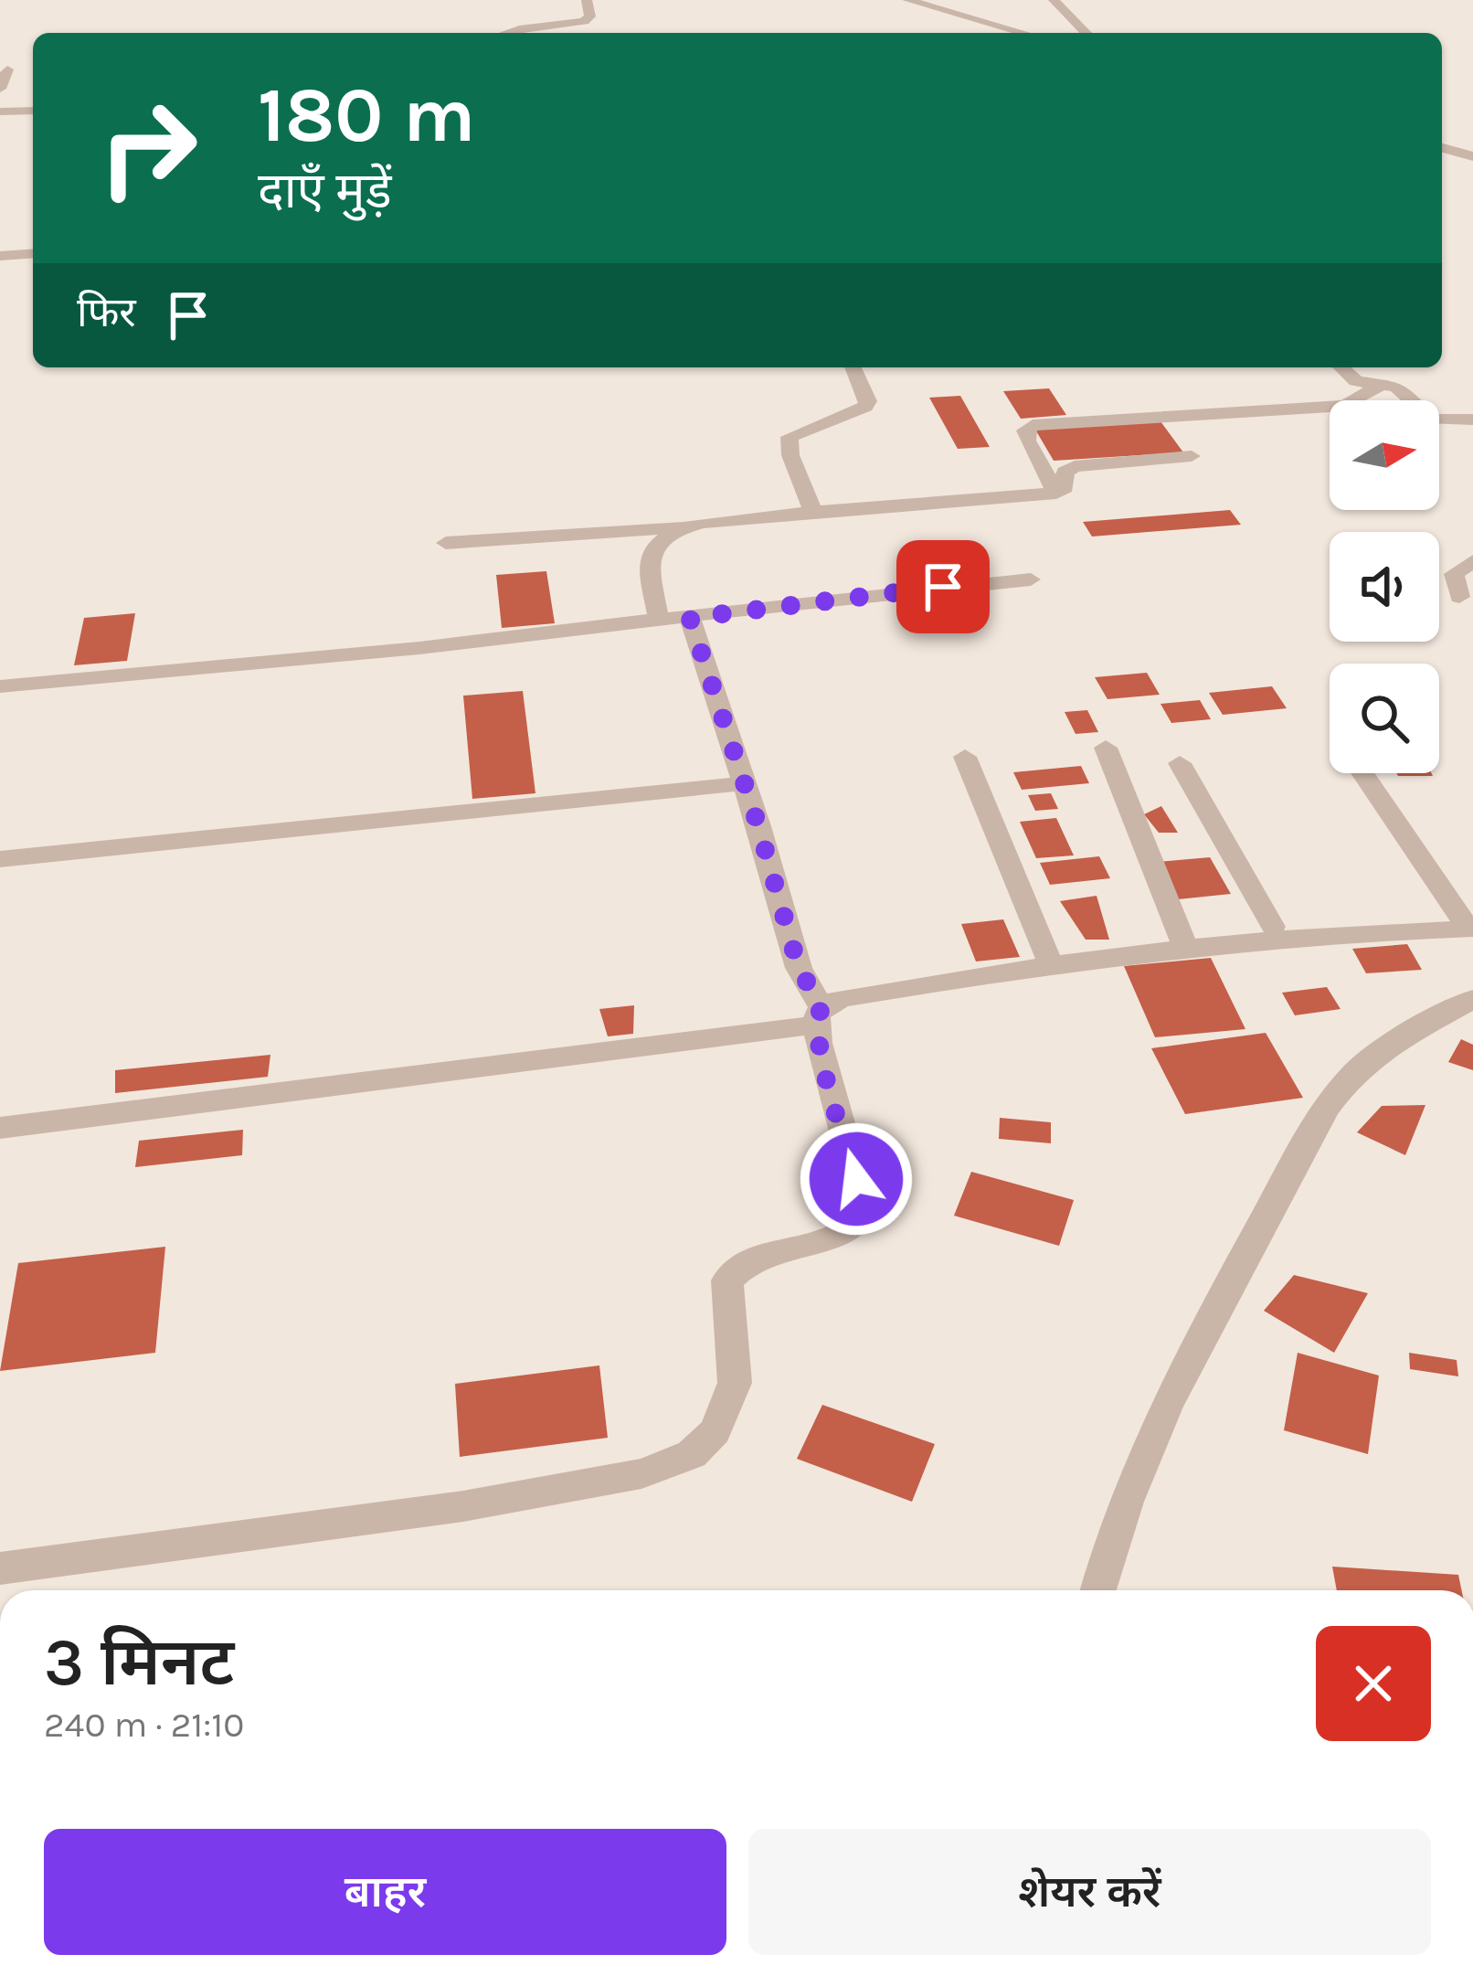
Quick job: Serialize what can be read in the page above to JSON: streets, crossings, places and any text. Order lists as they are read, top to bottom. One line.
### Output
{"north":"right","page":{"turn":["180 m","दाएँ मुड़ें"],"then":"फिर","heading":["3 मिनट","240 m · 21:10"],"buttons":["बाहर","शेयर करें"]}}
